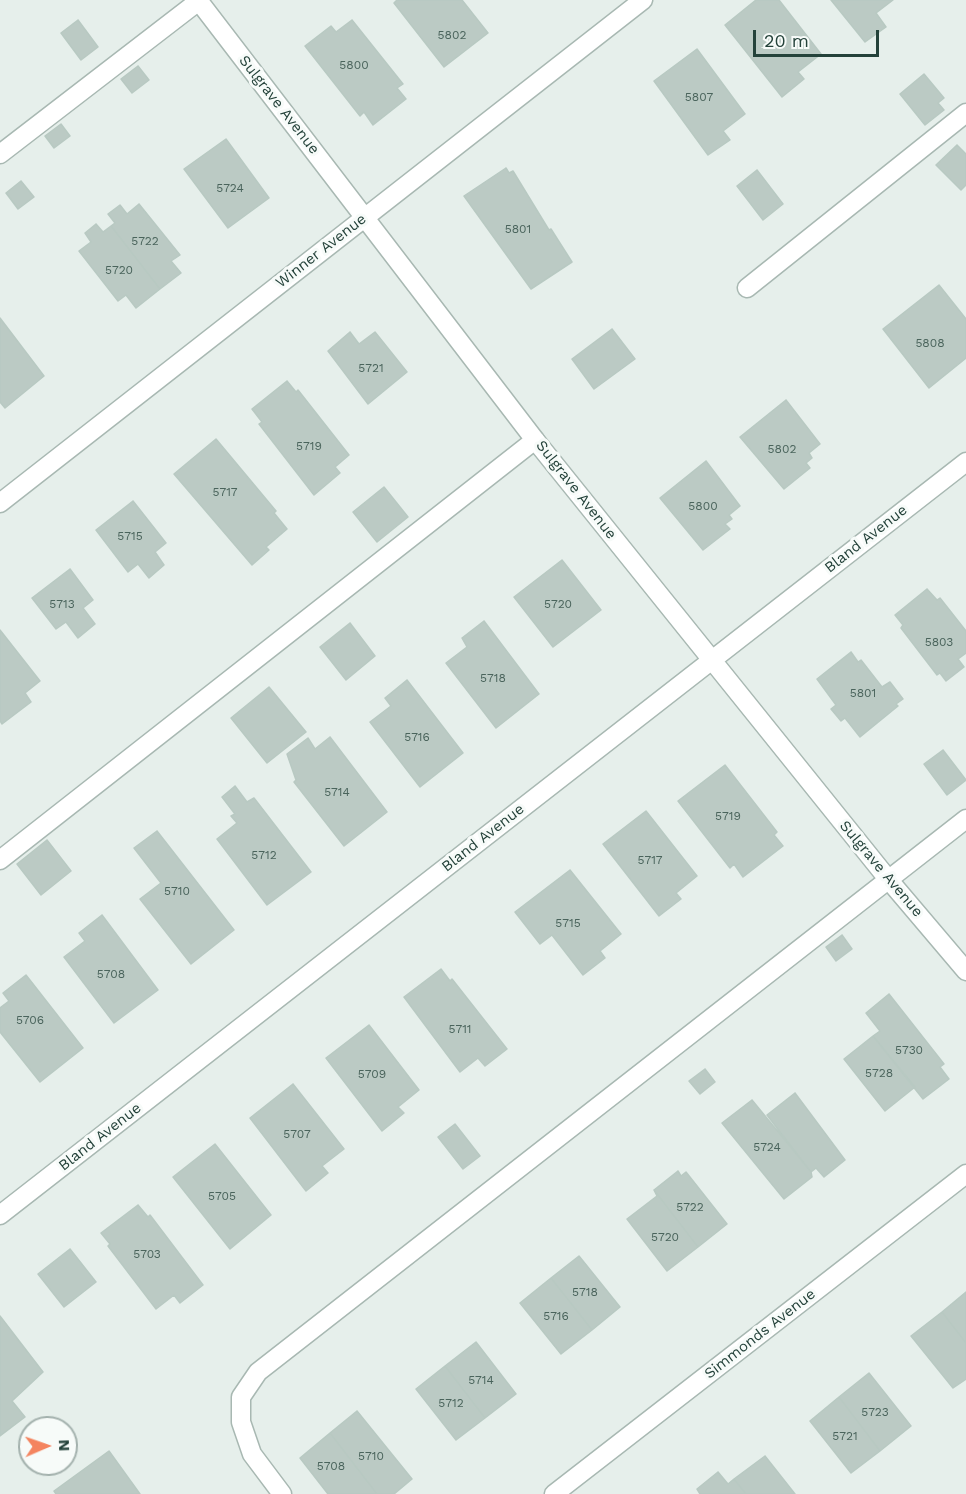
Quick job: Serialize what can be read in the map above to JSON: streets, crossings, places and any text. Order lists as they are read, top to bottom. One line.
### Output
{"streets":{"street":["Sulgrave Avenue","Winner Avenue","Bland Avenue","Simmonds Avenue"]},"crossings":[["Sulgrave Avenue","Winner Avenue"],["Sulgrave Avenue","Bland Avenue"]],"house_numbers":["5802","5800","5807","5724","5801","5722","5720","5808","5721","5719","5802","5717","5800","5715","5713","5720","5803","5718","5801","5716","5714","5719","5712","5717","5710","5715","5708","5706","5711","5730","5728","5709","5707","5724","5705","5722","5720","5703","5718","5716","5714","5712","5723","5721","5710","5708"],"scale_bar":"20 m","north":"right"}
